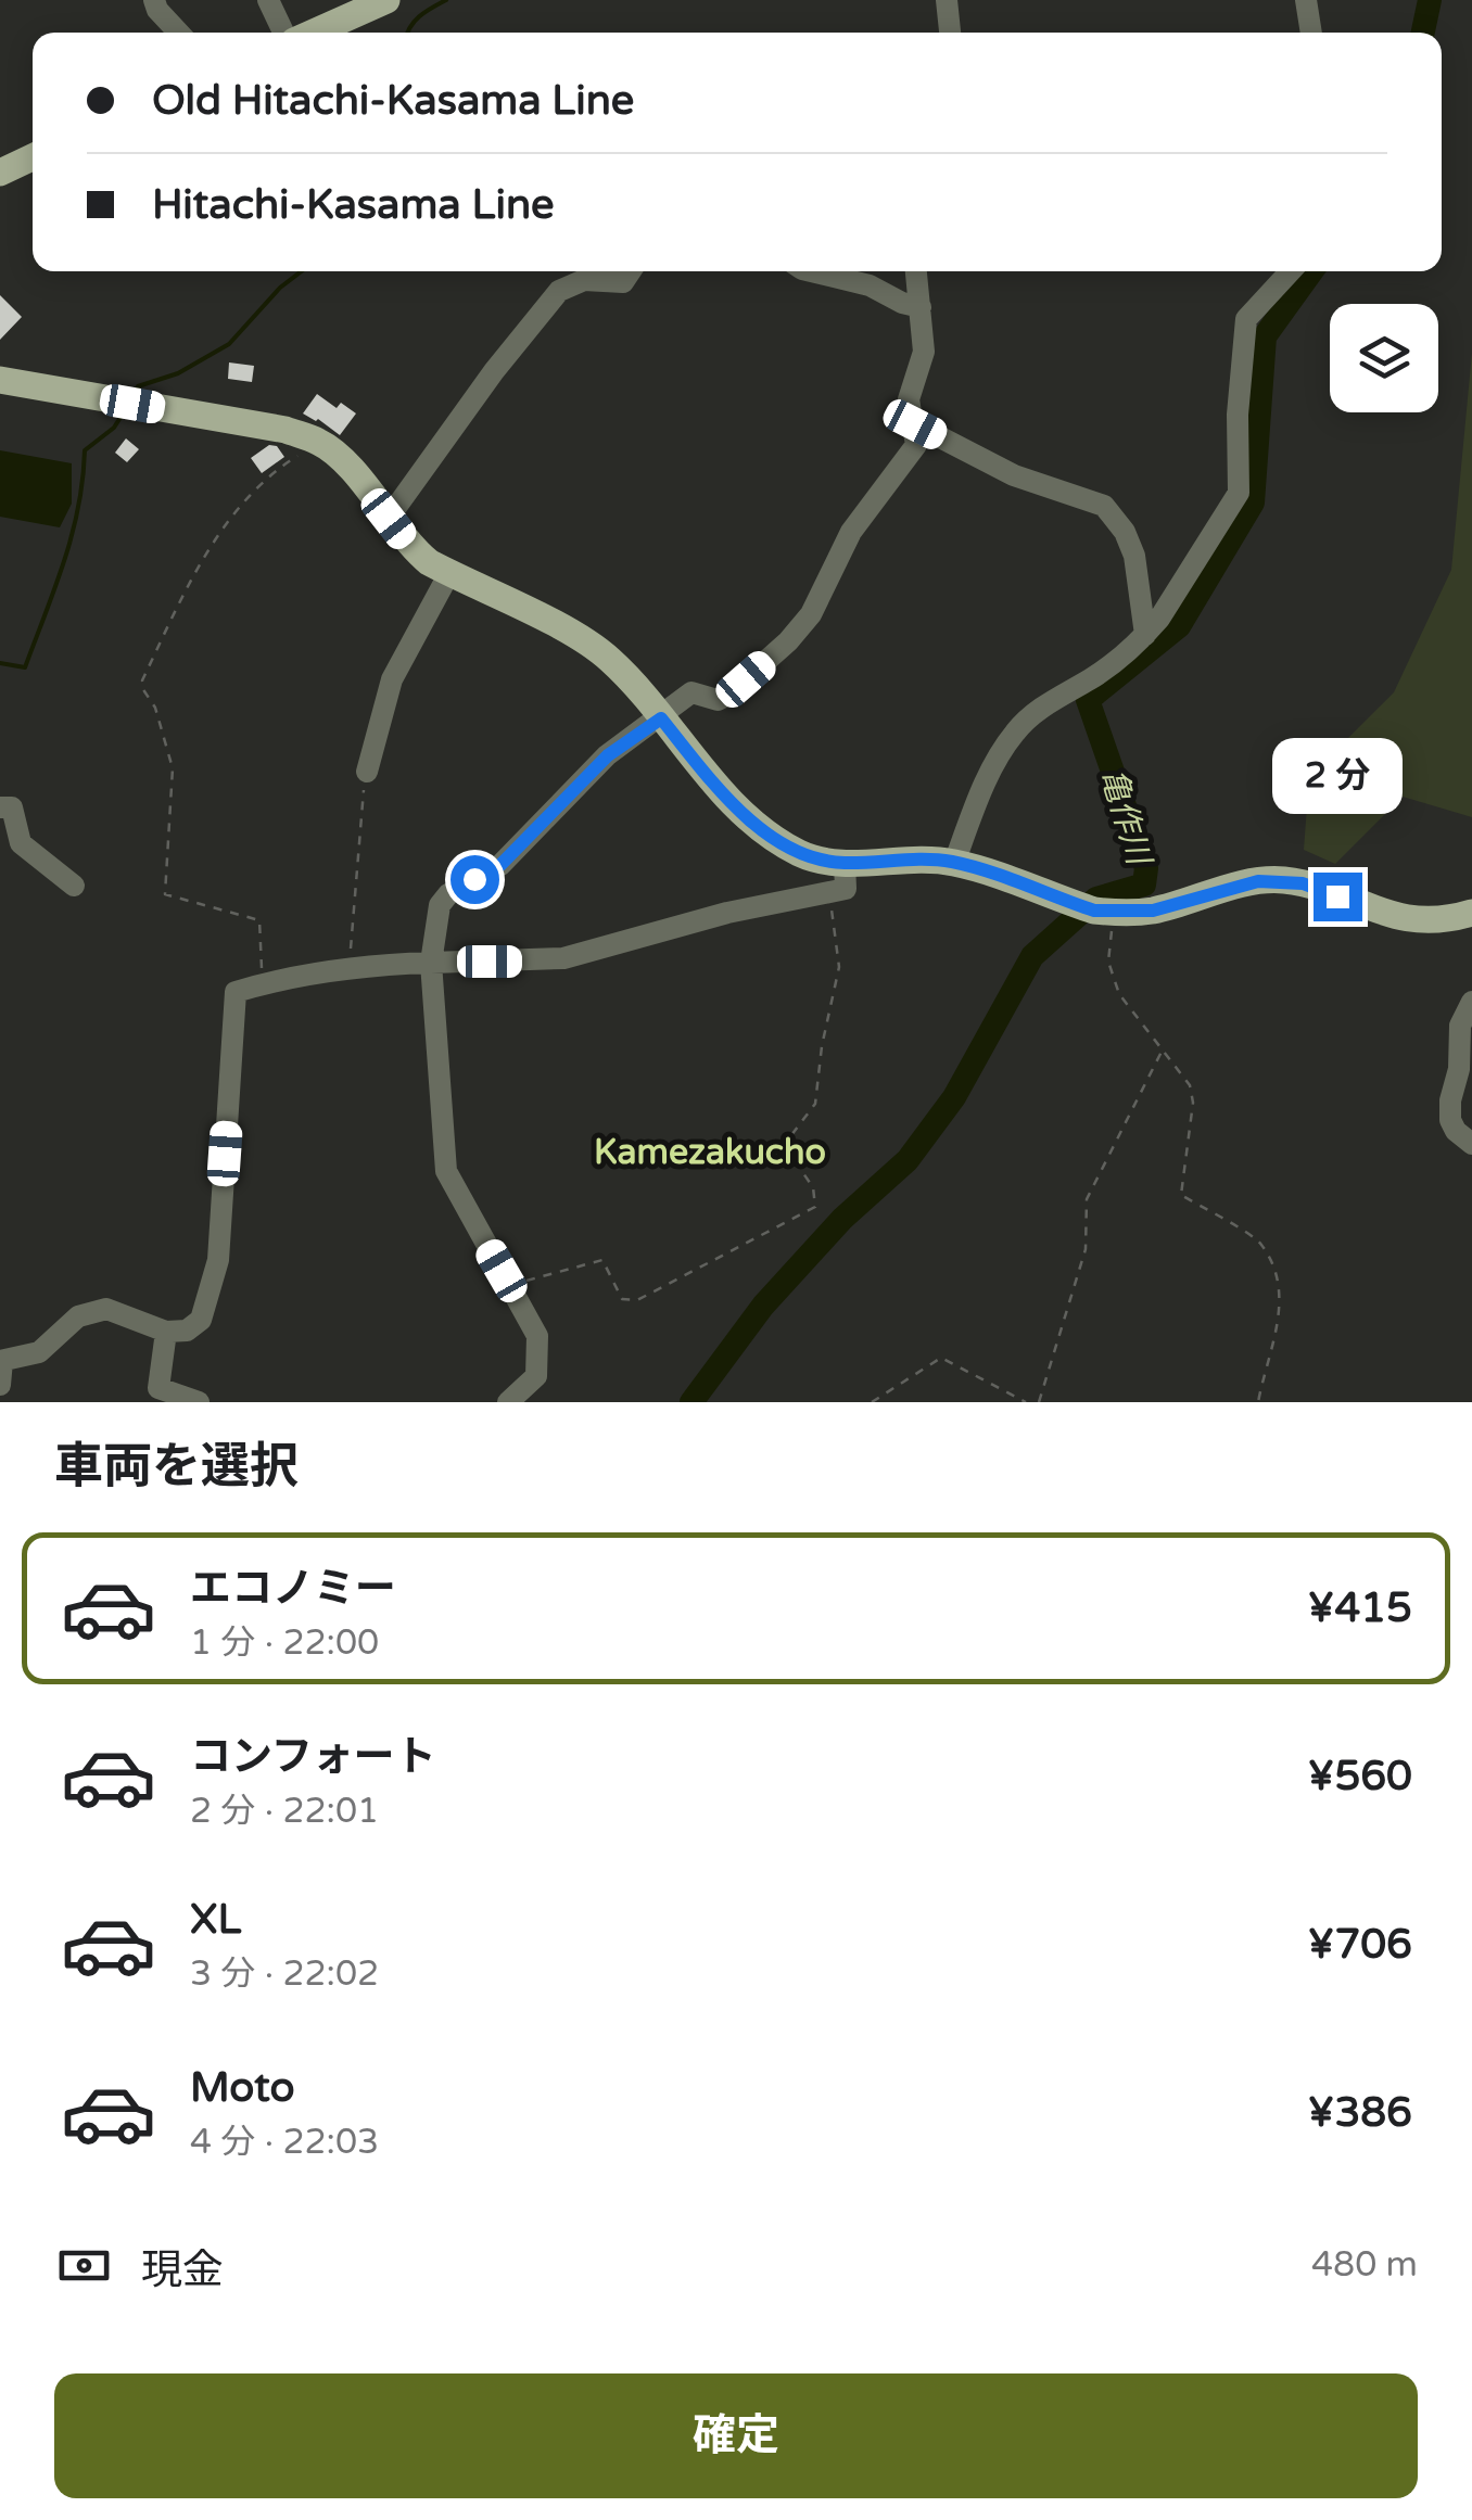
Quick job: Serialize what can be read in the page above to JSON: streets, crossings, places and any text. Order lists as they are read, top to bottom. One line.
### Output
{"districts":["Kamezakucho"],"water":["亀作川"],"page":{"banner":["Old Hitachi-Kasama Line","Hitachi-Kasama Line"],"bubble":"2 分","heading":"車両を選択","list":[{"name":"エコノミー","note":"1 分 · 22:00","value":"¥415"},{"name":"コンフォート","note":"2 分 · 22:01","value":"¥560"},{"name":"XL","note":"3 分 · 22:02","value":"¥706"},{"name":"Moto","note":"4 分 · 22:03","value":"¥386"}],"pay":["現金","480 m"],"buttons":"確定"}}
